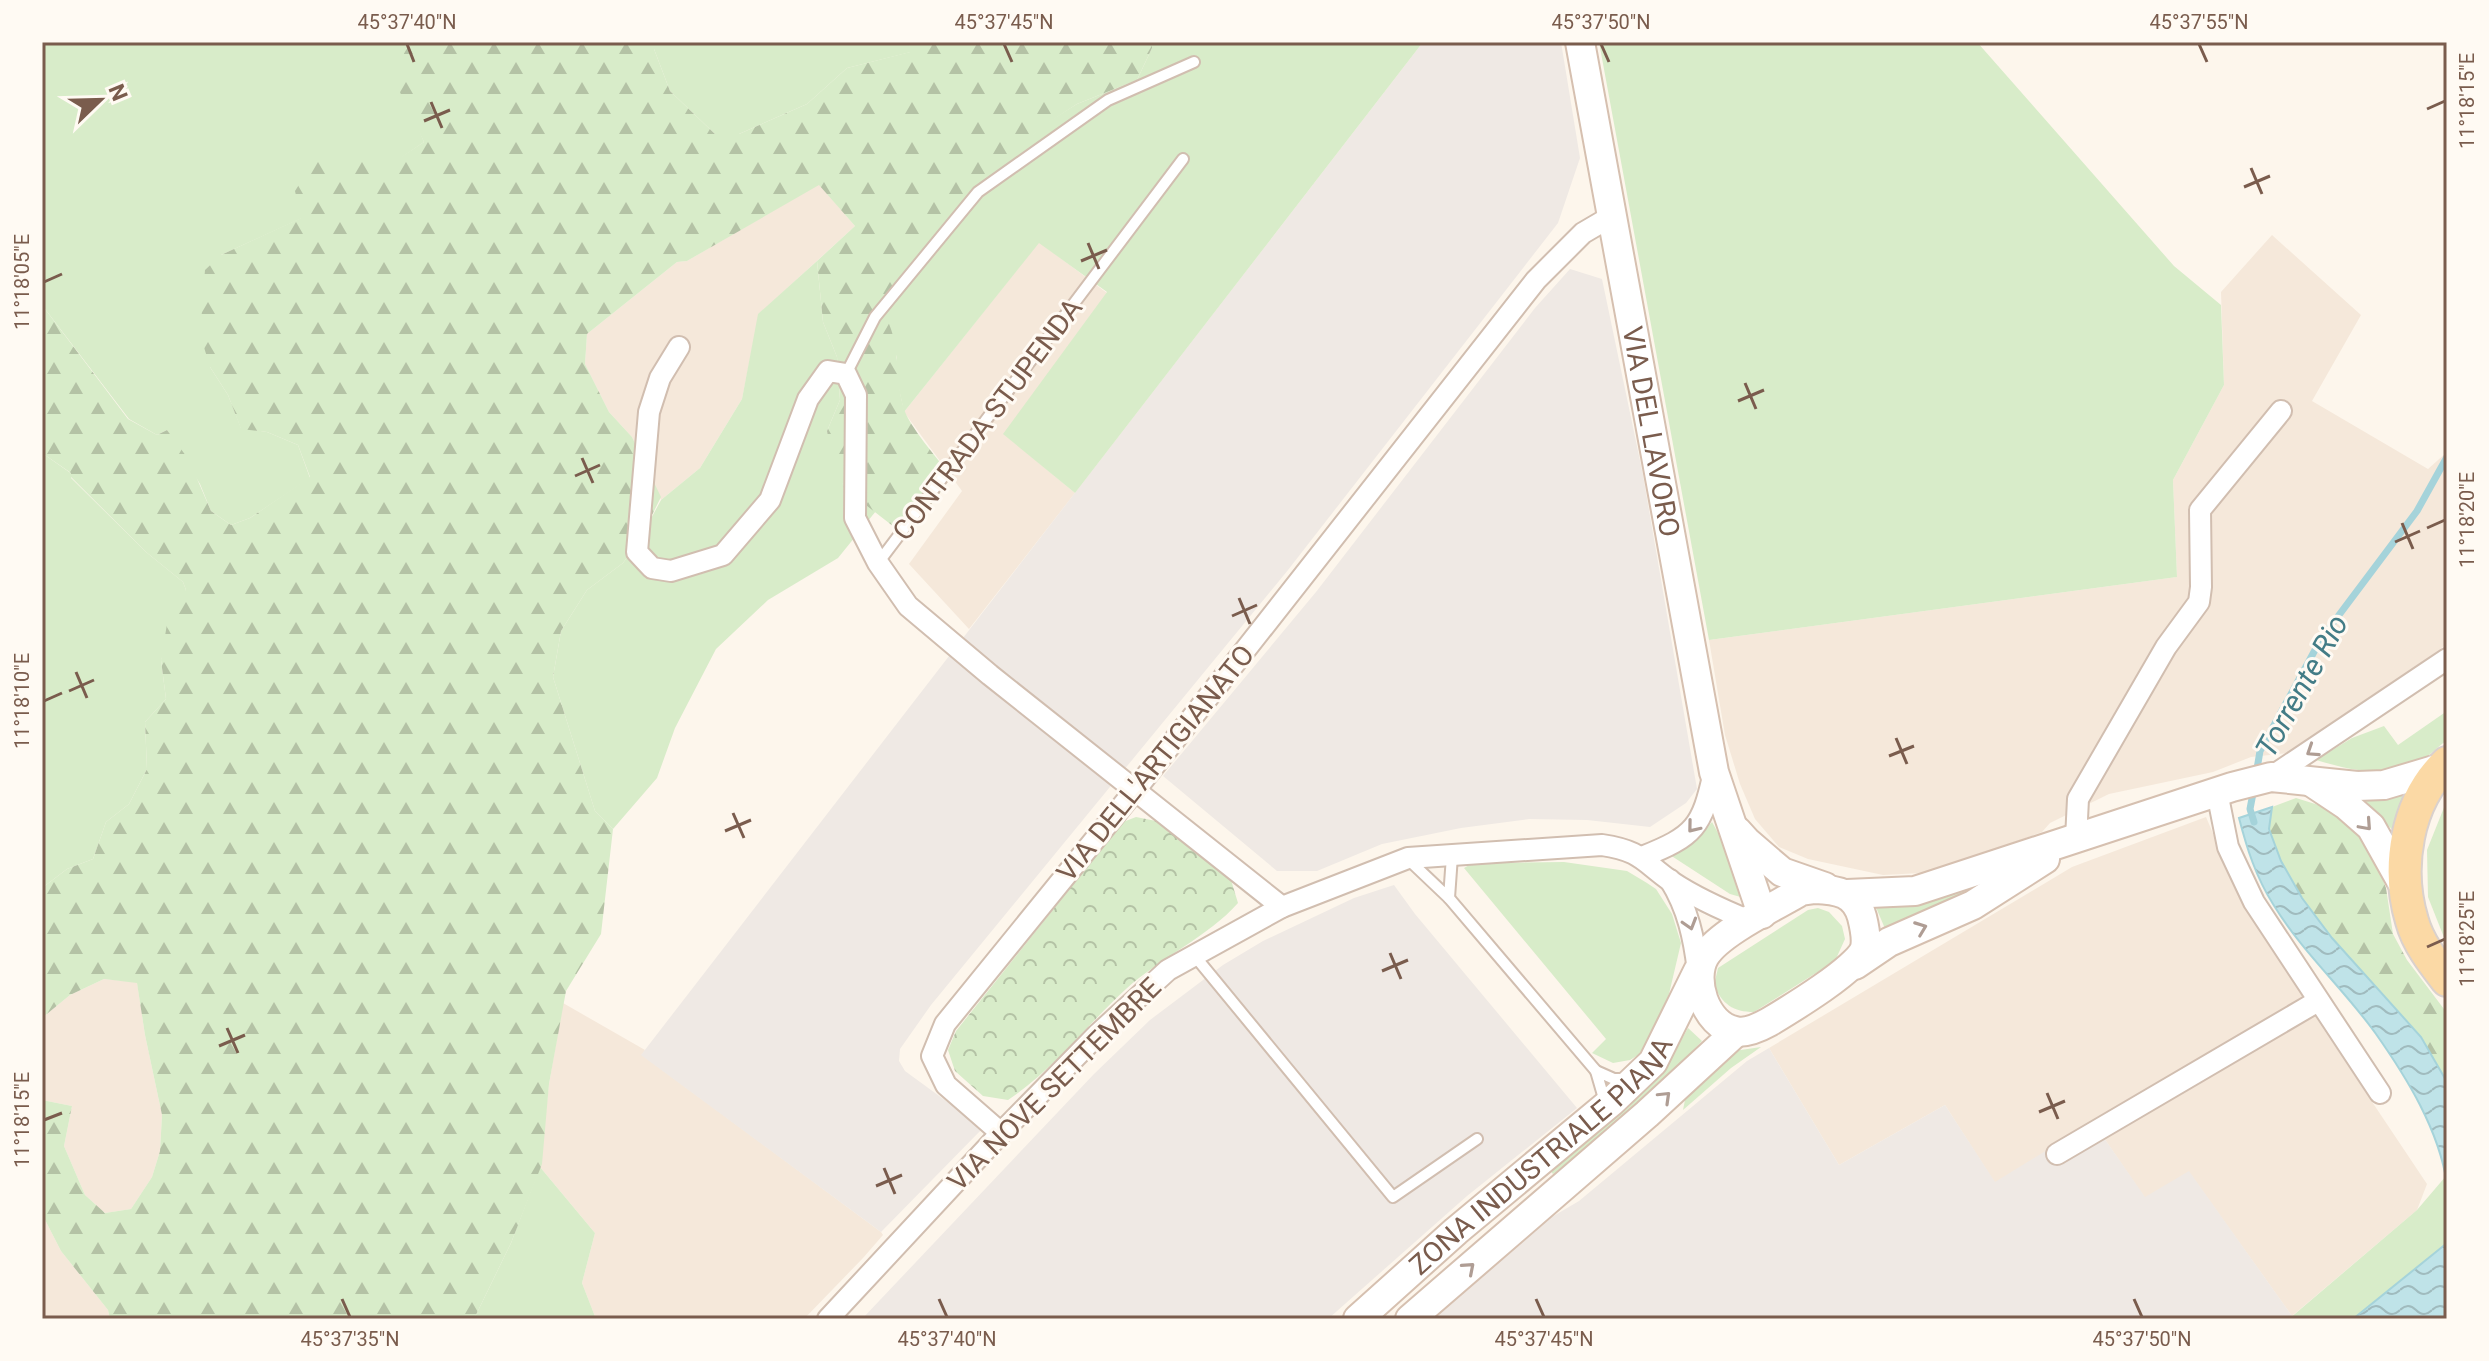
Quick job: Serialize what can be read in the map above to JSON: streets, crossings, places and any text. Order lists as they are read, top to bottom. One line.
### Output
{"streets":{"main road":["VIA DEL LAVORO","ZONA INDUSTRIALE PIANA"],"street":["CONTRADA STUPENDA","VIA DELL'ARTIGIANATO","VIA NOVE SETTEMBRE"]},"crossings":[["CONTRADA STUPENDA","VIA DELL'ARTIGIANATO"],["VIA DEL LAVORO","VIA DELL'ARTIGIANATO"],["VIA DEL LAVORO","VIA NOVE SETTEMBRE"],["VIA DEL LAVORO","ZONA INDUSTRIALE PIANA"],["VIA DELL'ARTIGIANATO","VIA NOVE SETTEMBRE"],["VIA NOVE SETTEMBRE","ZONA INDUSTRIALE PIANA"]],"water":["Torrente Rio"],"north":"top right","coordinates":["45°37'40\"N","45°37'45\"N","45°37'50\"N","45°37'55\"N","11°18'15\"E","11°18'05\"E","11°18'20\"E","11°18'10\"E","11°18'25\"E","45°37'35\"N"]}
